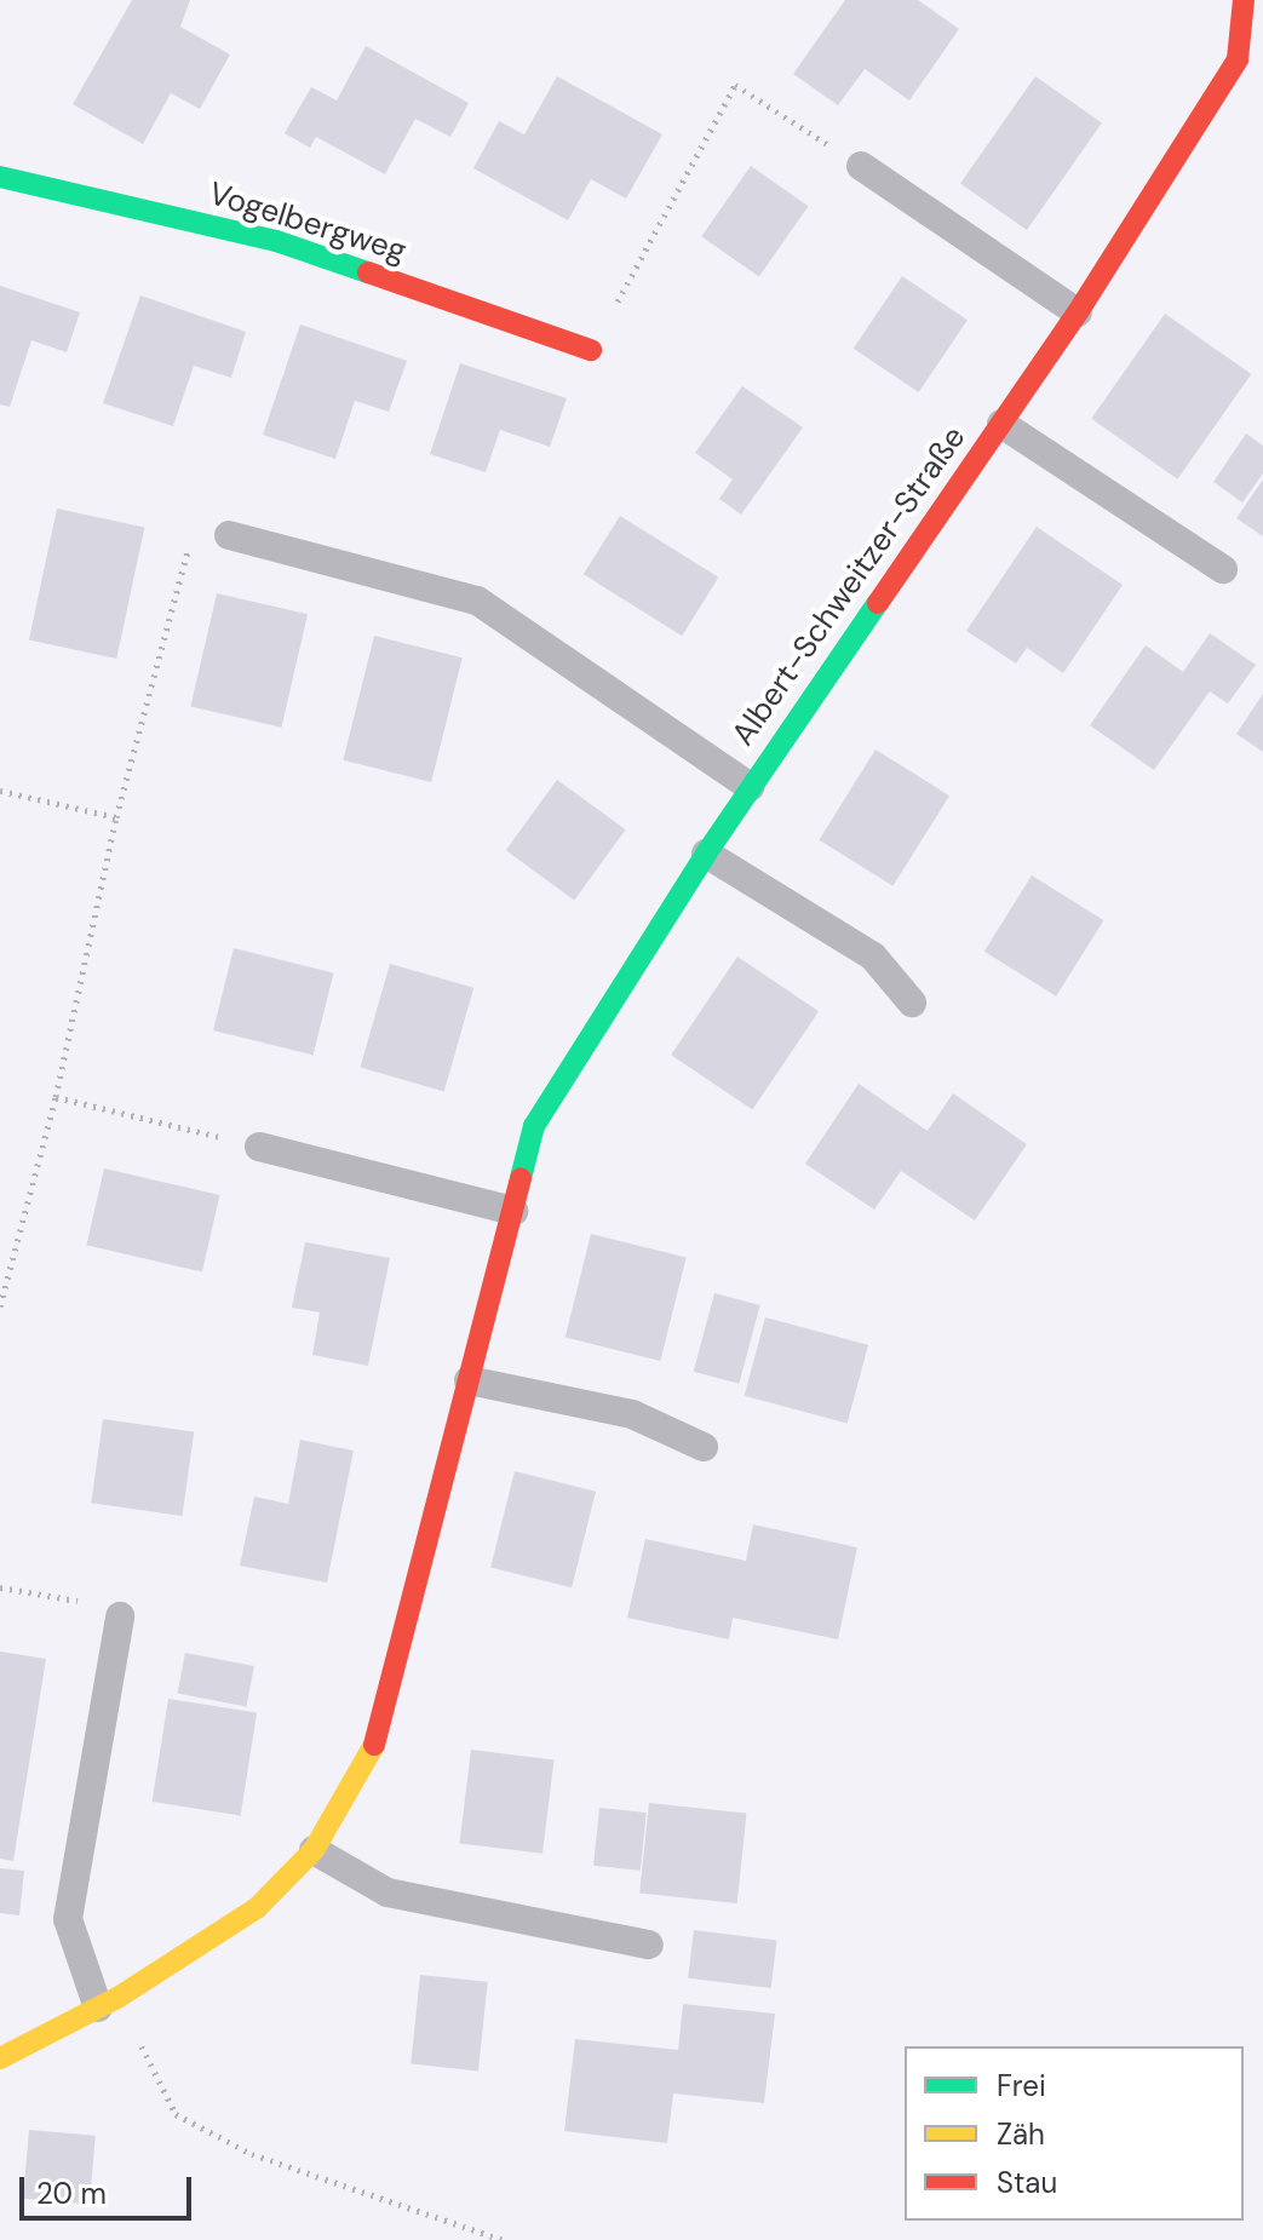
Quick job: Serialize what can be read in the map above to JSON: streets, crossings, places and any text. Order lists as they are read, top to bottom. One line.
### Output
{"streets":{"street":["Vogelbergweg","Albert-Schweitzer-Straße"]},"legend":["Frei","Zäh","Stau"],"scale_bar":"20 m"}
